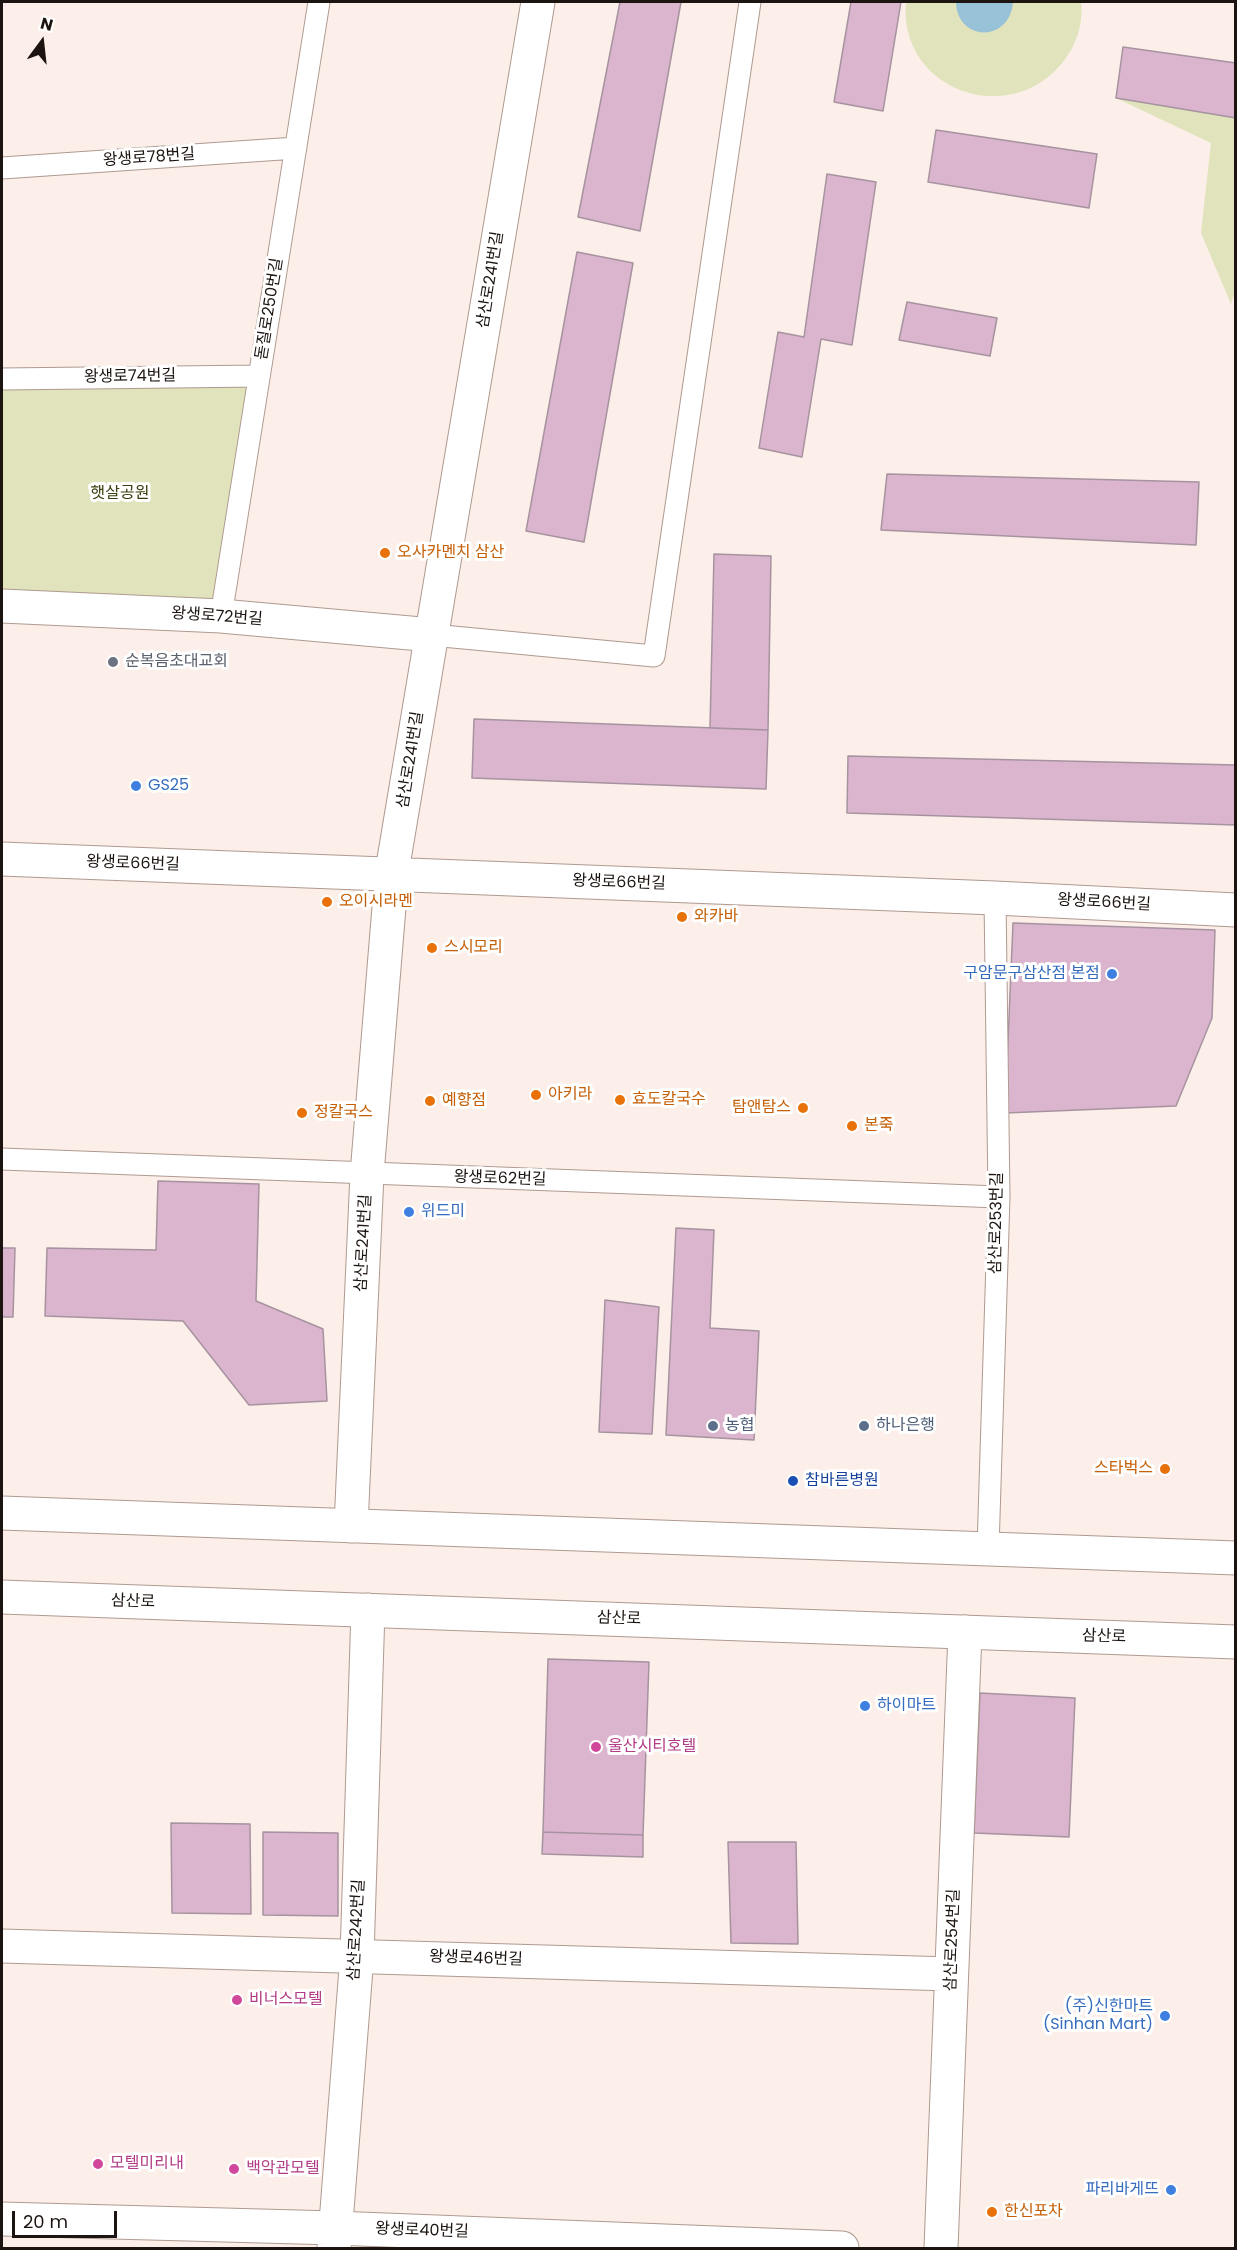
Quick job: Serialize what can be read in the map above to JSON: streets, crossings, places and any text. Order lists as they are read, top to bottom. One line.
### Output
{"streets":{"street":["삼산로241번길","왕생로72번길","왕생로66번길","삼산로","삼산로242번길","삼산로254번길","왕생로46번길","왕생로40번길"],"lane":["왕생로78번길","돋질로250번길","왕생로74번길","왕생로62번길","삼산로253번길"]},"crossings":[["왕생로78번길","돋질로250번길"],["삼산로241번길","왕생로72번길"],["삼산로241번길","왕생로66번길"],["삼산로241번길","왕생로62번길"],["돋질로250번길","왕생로74번길"],["돋질로250번길","왕생로72번길"],["왕생로66번길","삼산로253번길"],["왕생로62번길","삼산로253번길"],["삼산로","삼산로242번길"],["삼산로","삼산로254번길"],["삼산로242번길","왕생로46번길"],["삼산로242번길","왕생로40번길"],["삼산로254번길","왕생로46번길"]],"parks":["햇살공원"],"places":["오사카멘치 삼산","순복음초대교회","GS25","오이시라멘","와카바","스시모리","구암문구삼산점 본점","아키라","효도칼국수","예향점","탐앤탐스","정칼국스","본죽","위드미","농협","하나은행","스타벅스","참바른병원","하이마트","울산시티호텔","비너스모텔","(주)신한마트 (Sinhan Mart)","모텔미리내","백악관모텔","파리바게뜨","한신포차"],"scale_bar":"20 m","north":"top"}
